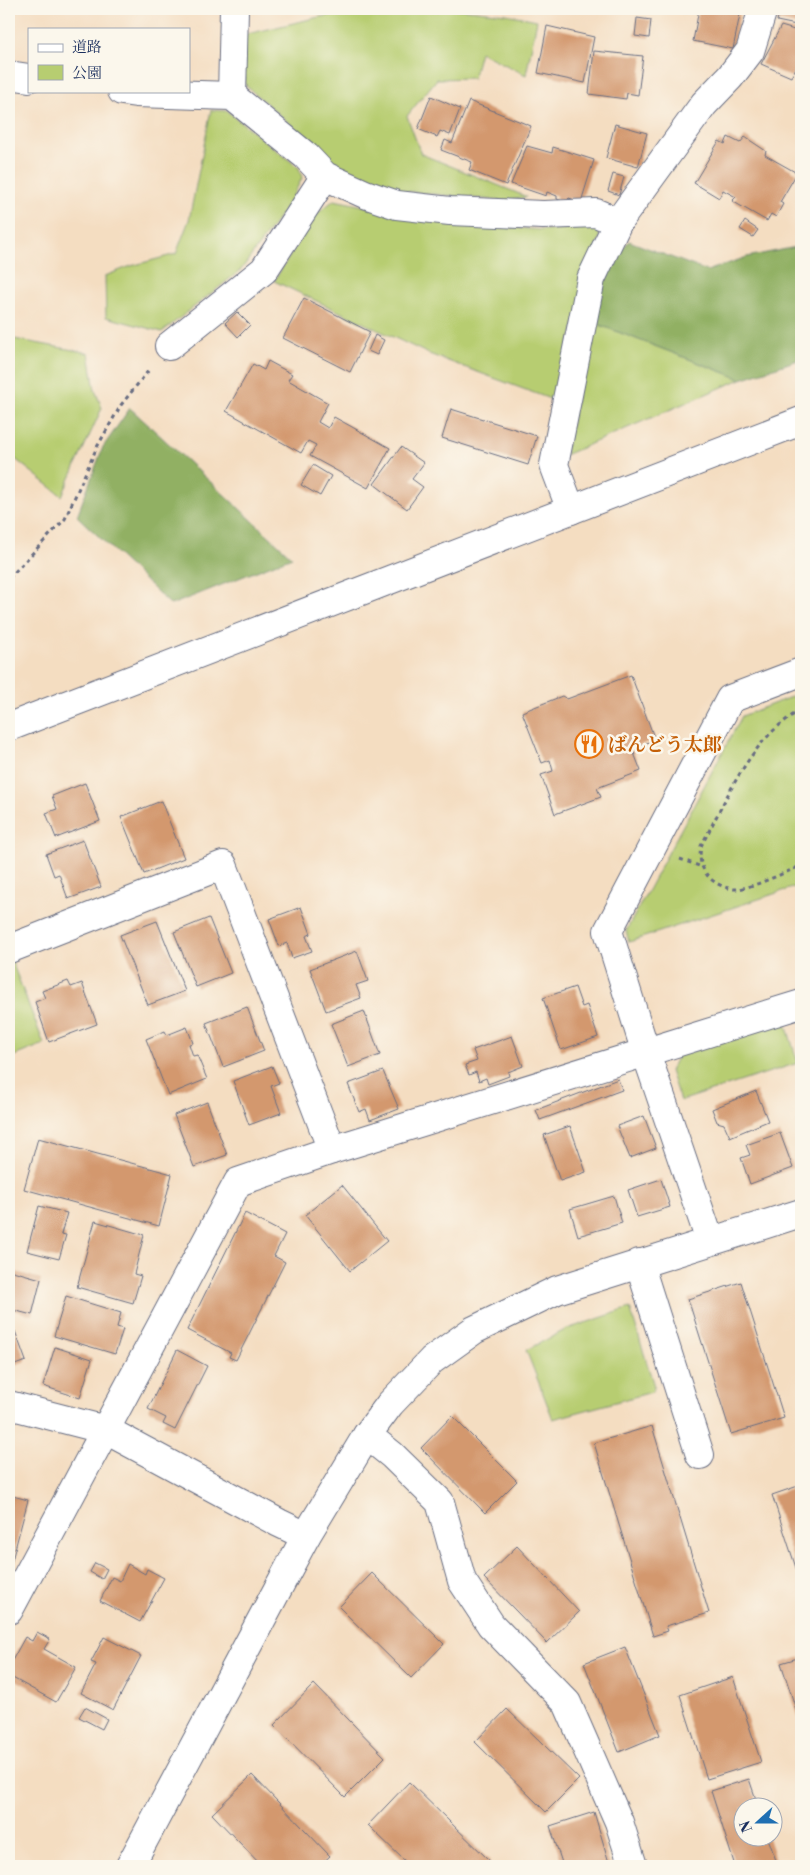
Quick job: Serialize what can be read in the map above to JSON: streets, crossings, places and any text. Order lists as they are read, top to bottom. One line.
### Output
{"places":{"restaurant":["ばんどう太郎"]},"legend":["道路","公園"],"north":"left"}
